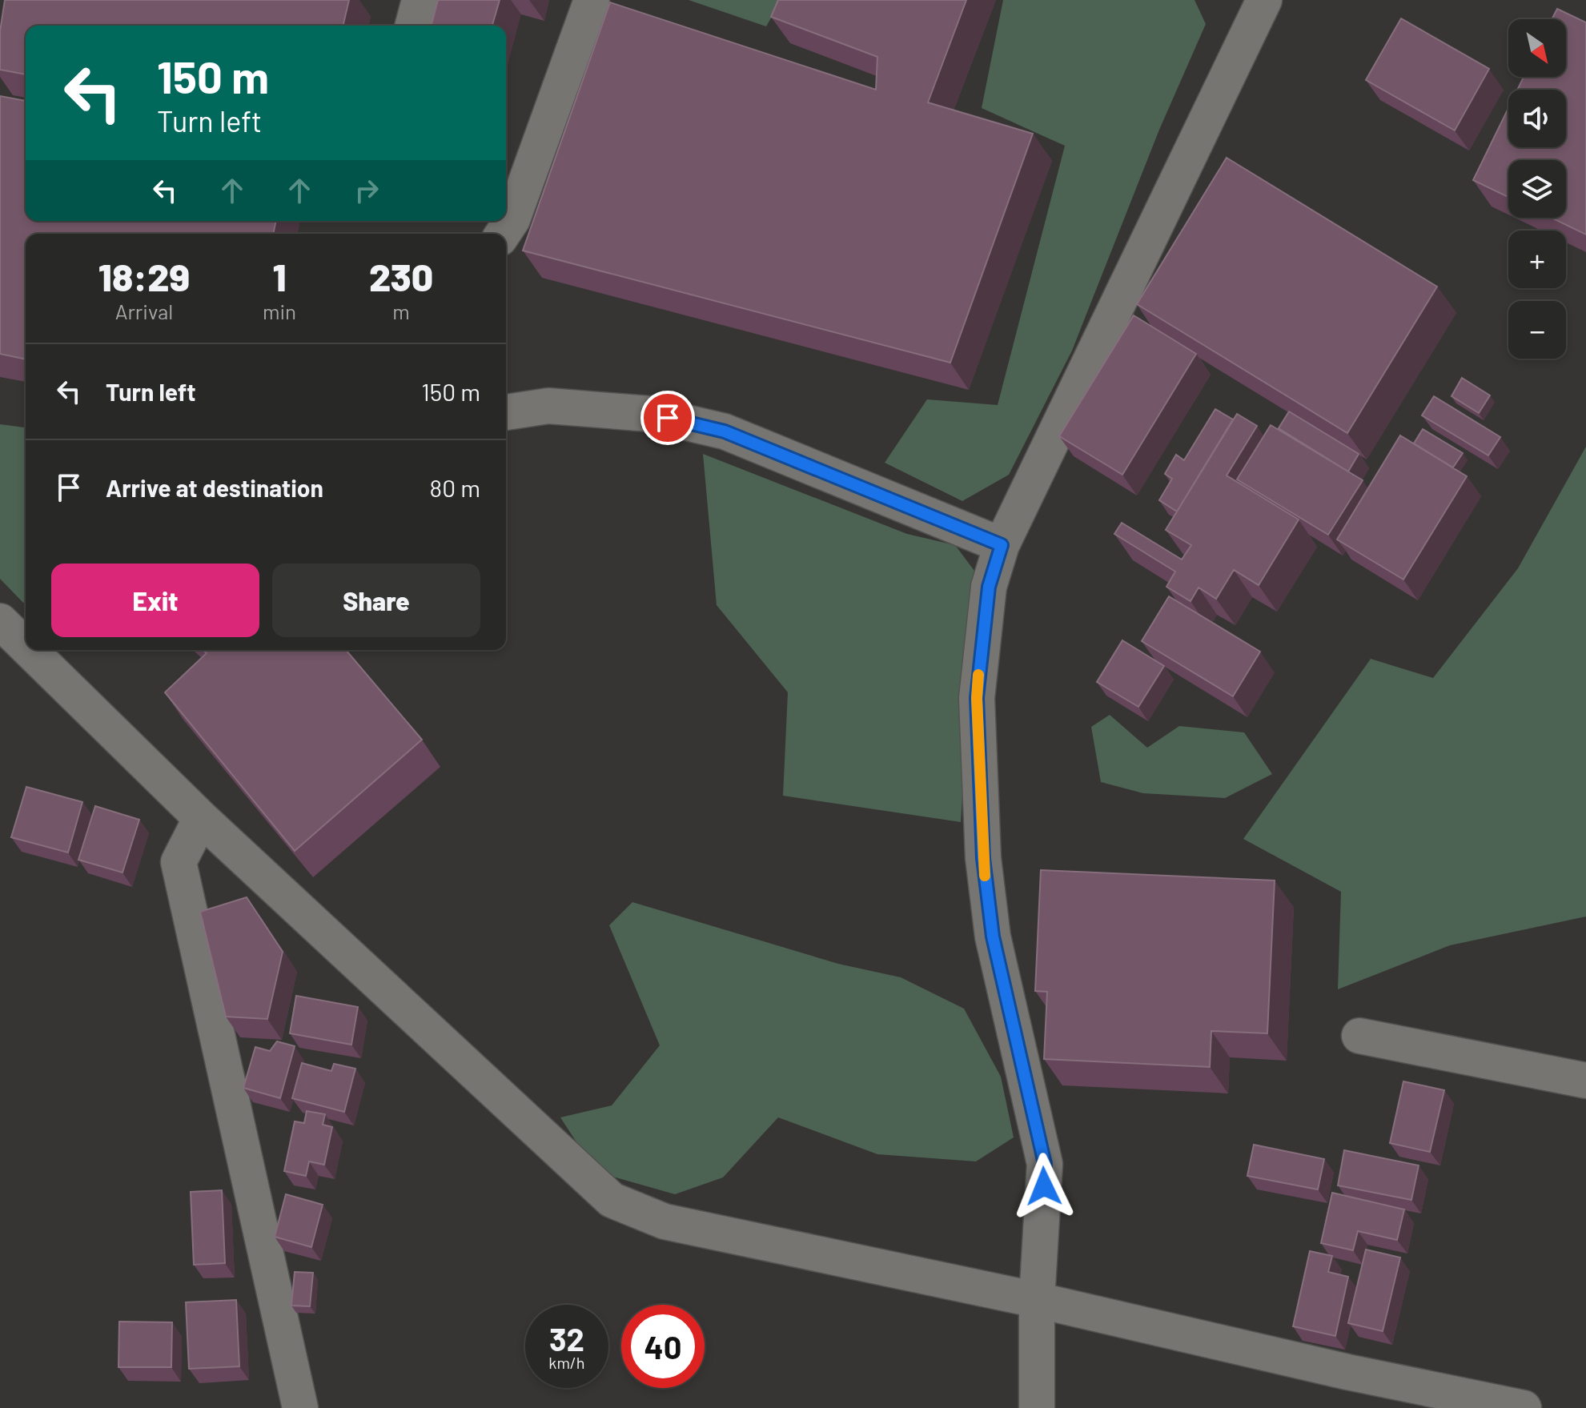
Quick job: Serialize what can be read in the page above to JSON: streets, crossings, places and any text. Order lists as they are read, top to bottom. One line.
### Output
{"north":"bottom right","page":{"map_buttons":["+","−"],"turn":["150 m","Turn left"],"eta":["18:29","Arrival","1","min","230","m"],"list":[{"name":"Turn left","value":"150 m"},{"name":"Arrive at destination","value":"80 m"}],"buttons":["Exit","Share"],"speed":"32 km/h","limit":"40"}}
